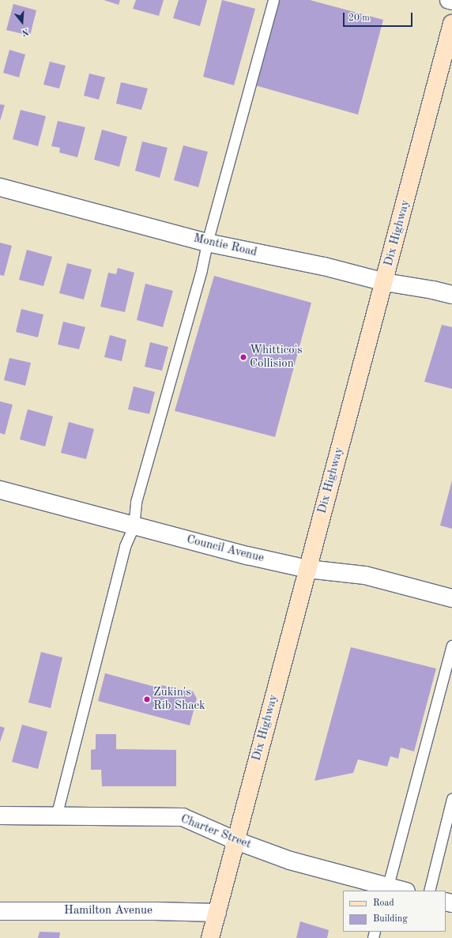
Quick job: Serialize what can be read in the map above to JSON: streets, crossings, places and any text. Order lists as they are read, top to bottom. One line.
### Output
{"streets":{"main road":["Dix Highway"],"street":["Montie Road","Council Avenue","Charter Street","Hamilton Avenue"]},"crossings":[["Dix Highway","Montie Road"],["Dix Highway","Council Avenue"],["Dix Highway","Charter Street"],["Dix Highway","Hamilton Avenue"]],"places":["Whittico's Collision","Zukin's Rib Shack"],"legend":["Road","Building"],"scale_bar":"20 m","north":"bottom"}
